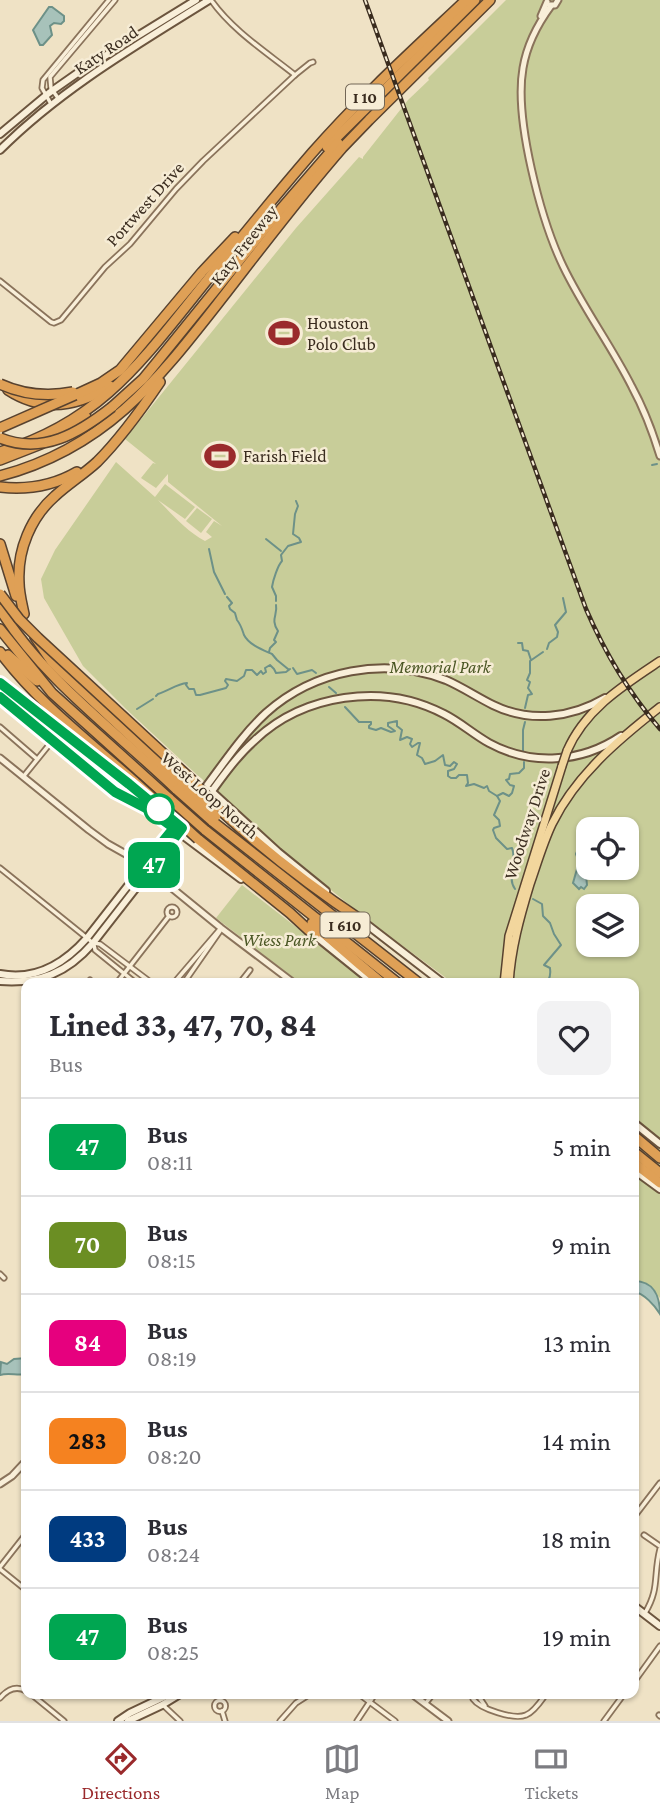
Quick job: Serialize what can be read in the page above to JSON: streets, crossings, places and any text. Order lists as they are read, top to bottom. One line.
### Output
{"streets":{"highway":["I 10","Katy Freeway","West Loop North","I 610"],"main road":["Katy Road","Woodway Drive"],"street":["Portwest Drive"]},"parks":["Memorial Park","Wiess Park"],"places":{"sports":["Houston Polo Club","Farish Field"]},"lines":["bus line 47"],"page":{"on_map":"47","heading":["Lined 33, 47, 70, 84","Bus"],"list":[{"mark":"47","name":"Bus","note":"08:11","value":"5 min"},{"mark":"70","name":"Bus","note":"08:15","value":"9 min"},{"mark":"84","name":"Bus","note":"08:19","value":"13 min"},{"mark":"283","name":"Bus","note":"08:20","value":"14 min"},{"mark":"433","name":"Bus","note":"08:24","value":"18 min"},{"mark":"47","name":"Bus","note":"08:25","value":"19 min"}],"tabs":["Directions","Map","Tickets"]}}
